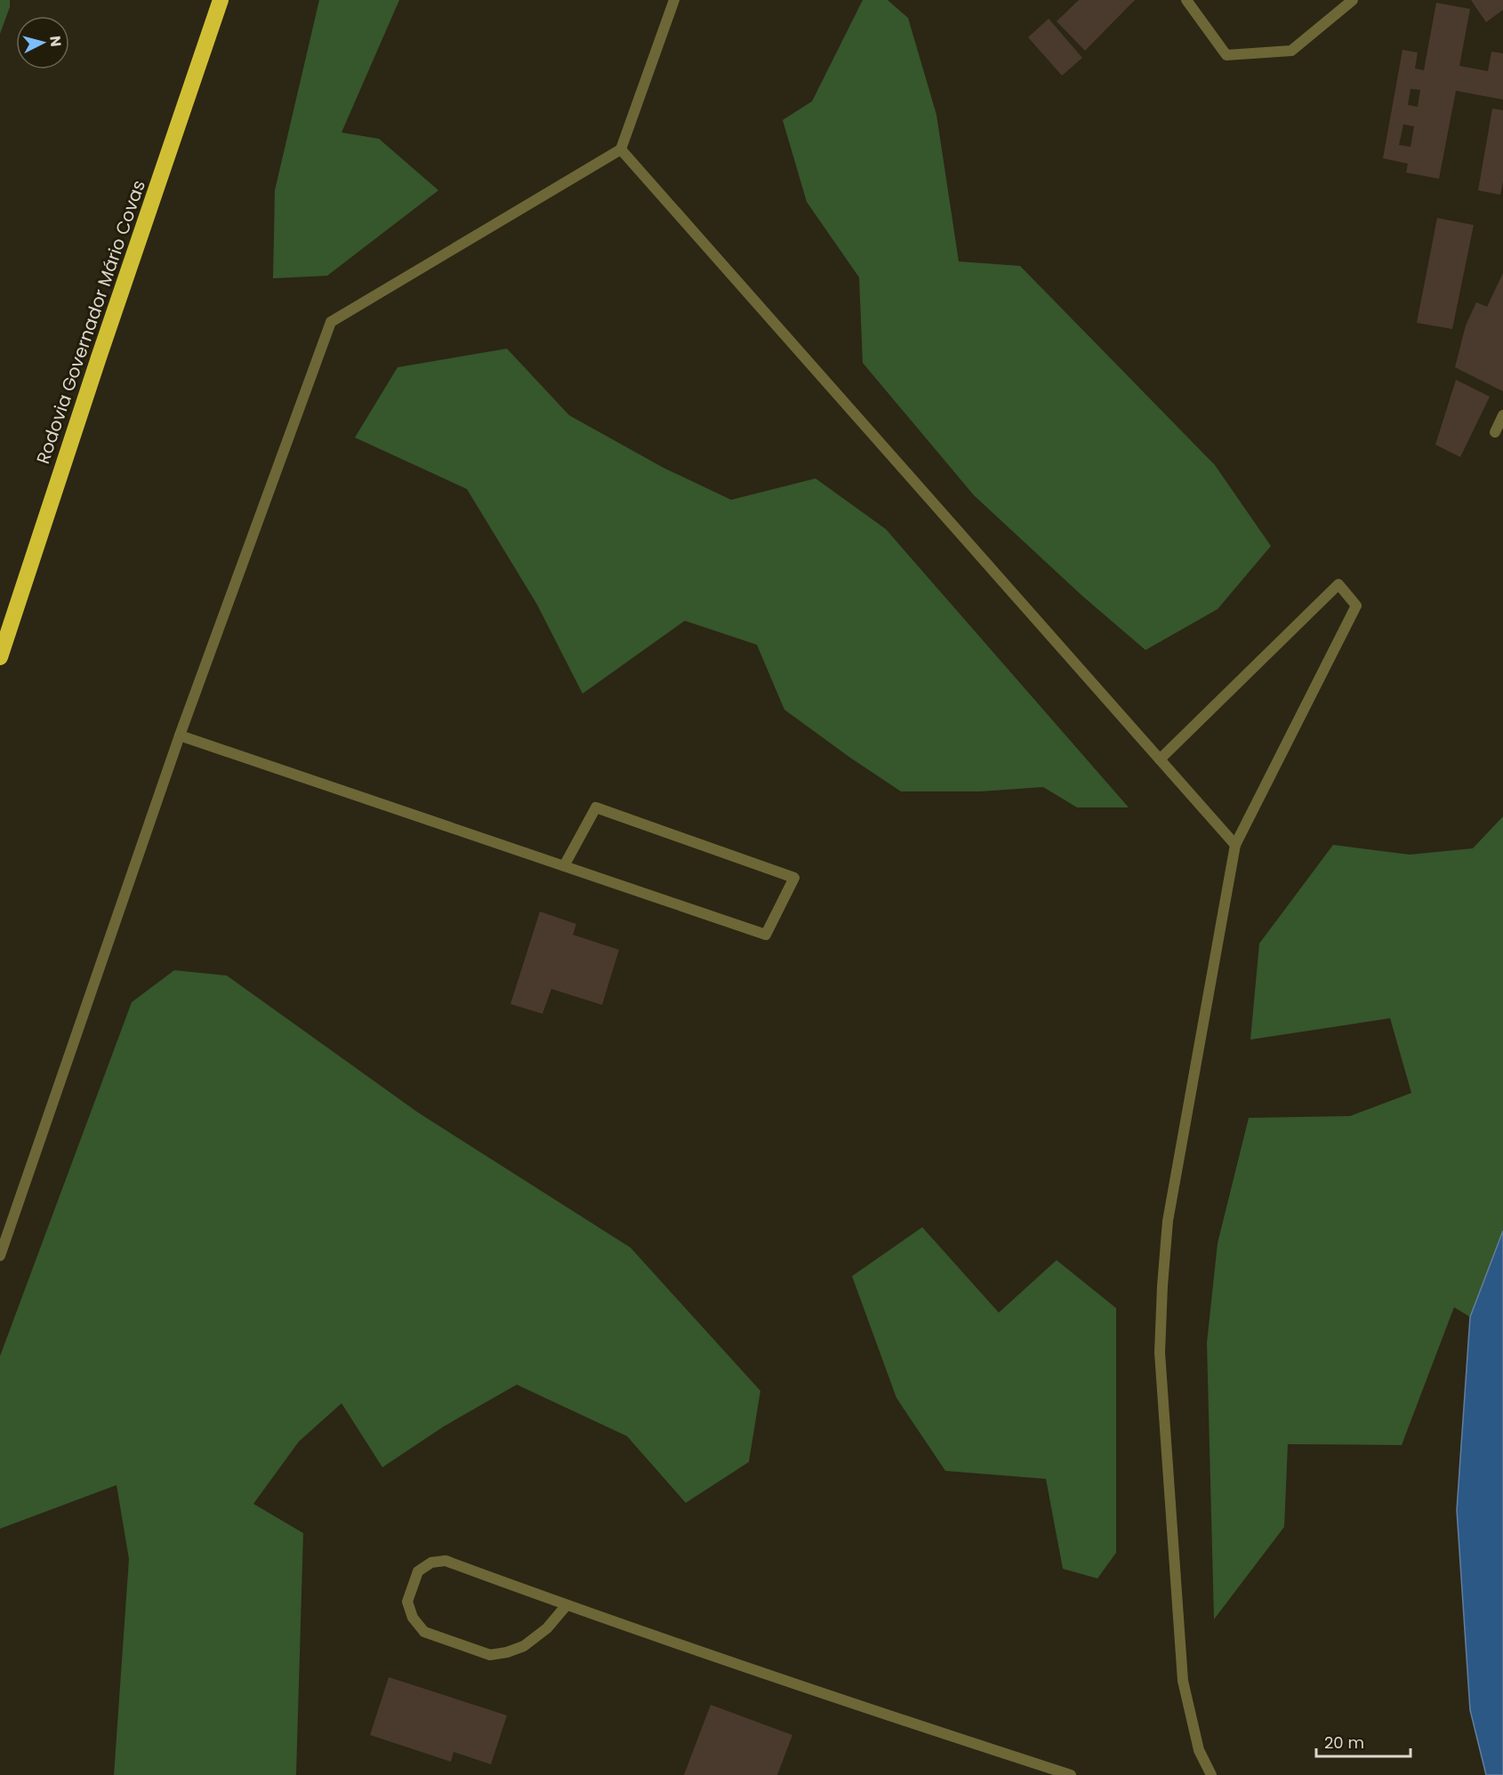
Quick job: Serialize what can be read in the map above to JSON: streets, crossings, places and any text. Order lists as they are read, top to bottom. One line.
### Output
{"streets":{"highway":["Rodovia Governador Mário Covas"]},"scale_bar":"20 m","north":"right"}
